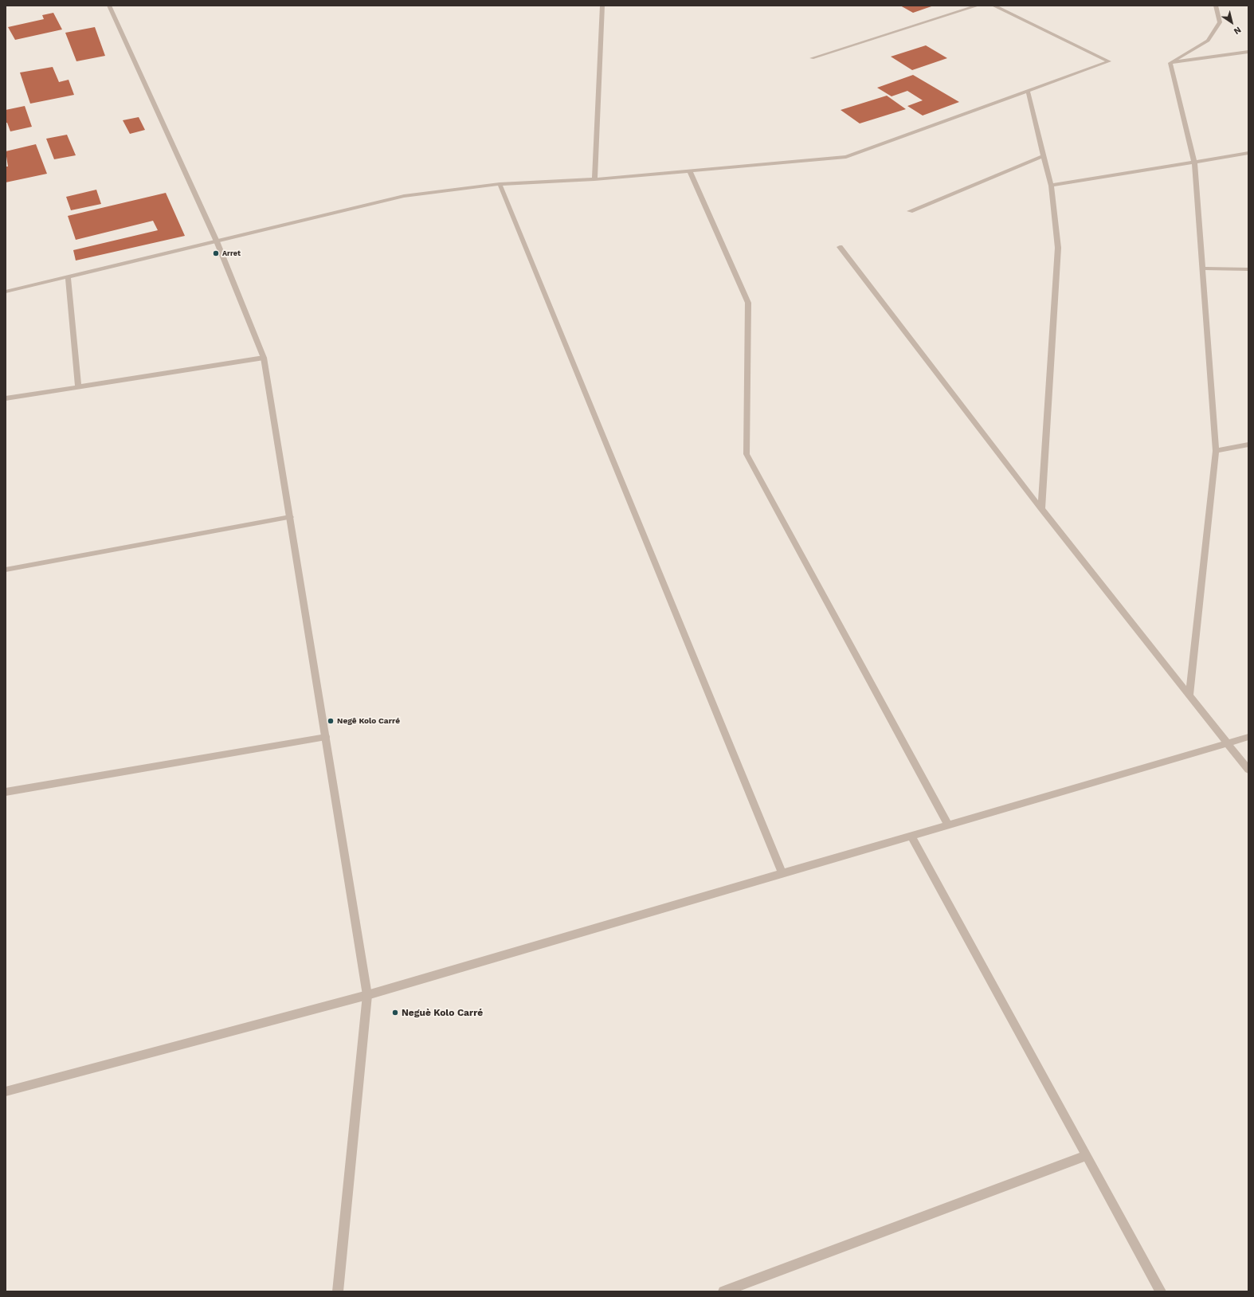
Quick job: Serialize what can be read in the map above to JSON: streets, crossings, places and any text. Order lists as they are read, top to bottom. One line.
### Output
{"places":["Arret","Negê Kolo Carré","Neguè Kolo Carré"],"north":"bottom right"}
